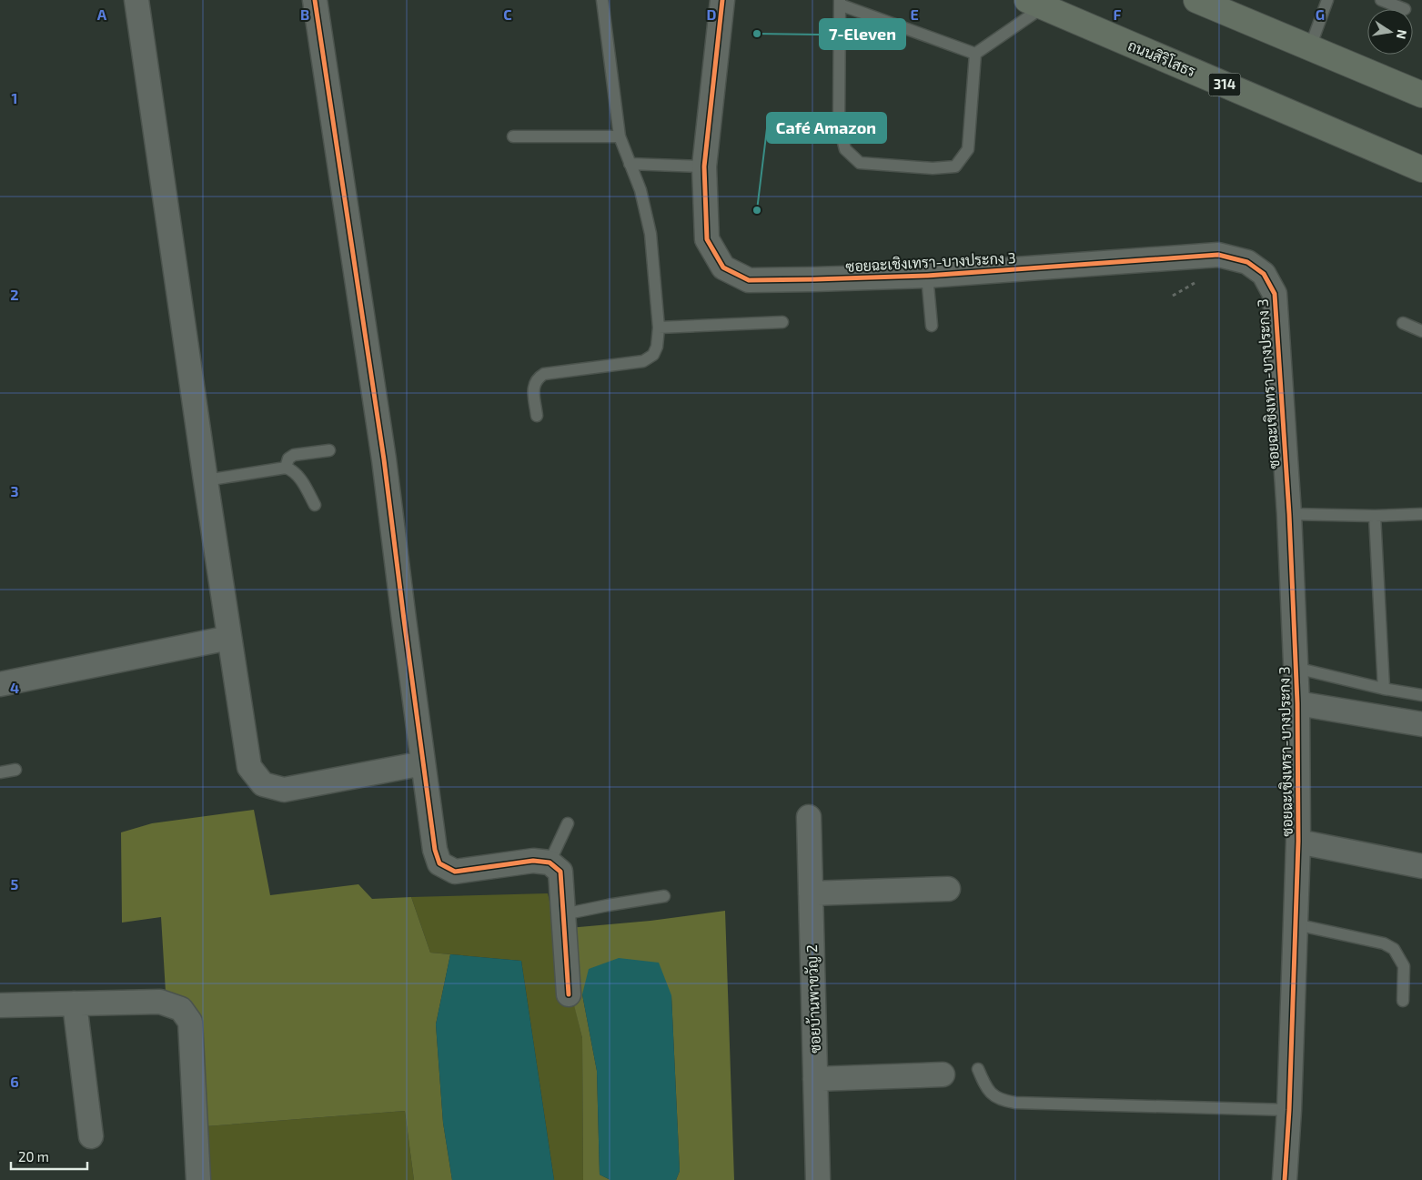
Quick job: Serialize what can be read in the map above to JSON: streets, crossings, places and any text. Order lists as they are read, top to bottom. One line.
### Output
{"streets":{"highway":["ถนนสิริโสธร","314"],"street":["ซอยฉะเชิงเทรา-บางประกง 3","ซอยบ้านพาขวัญ 2"]},"places":["7-Eleven","Café Amazon"],"scale_bar":"20 m","north":"right","grid":{"columns":["A","B","C","D","E","F","G"],"rows":["1","2","3","4","5","6"]}}
